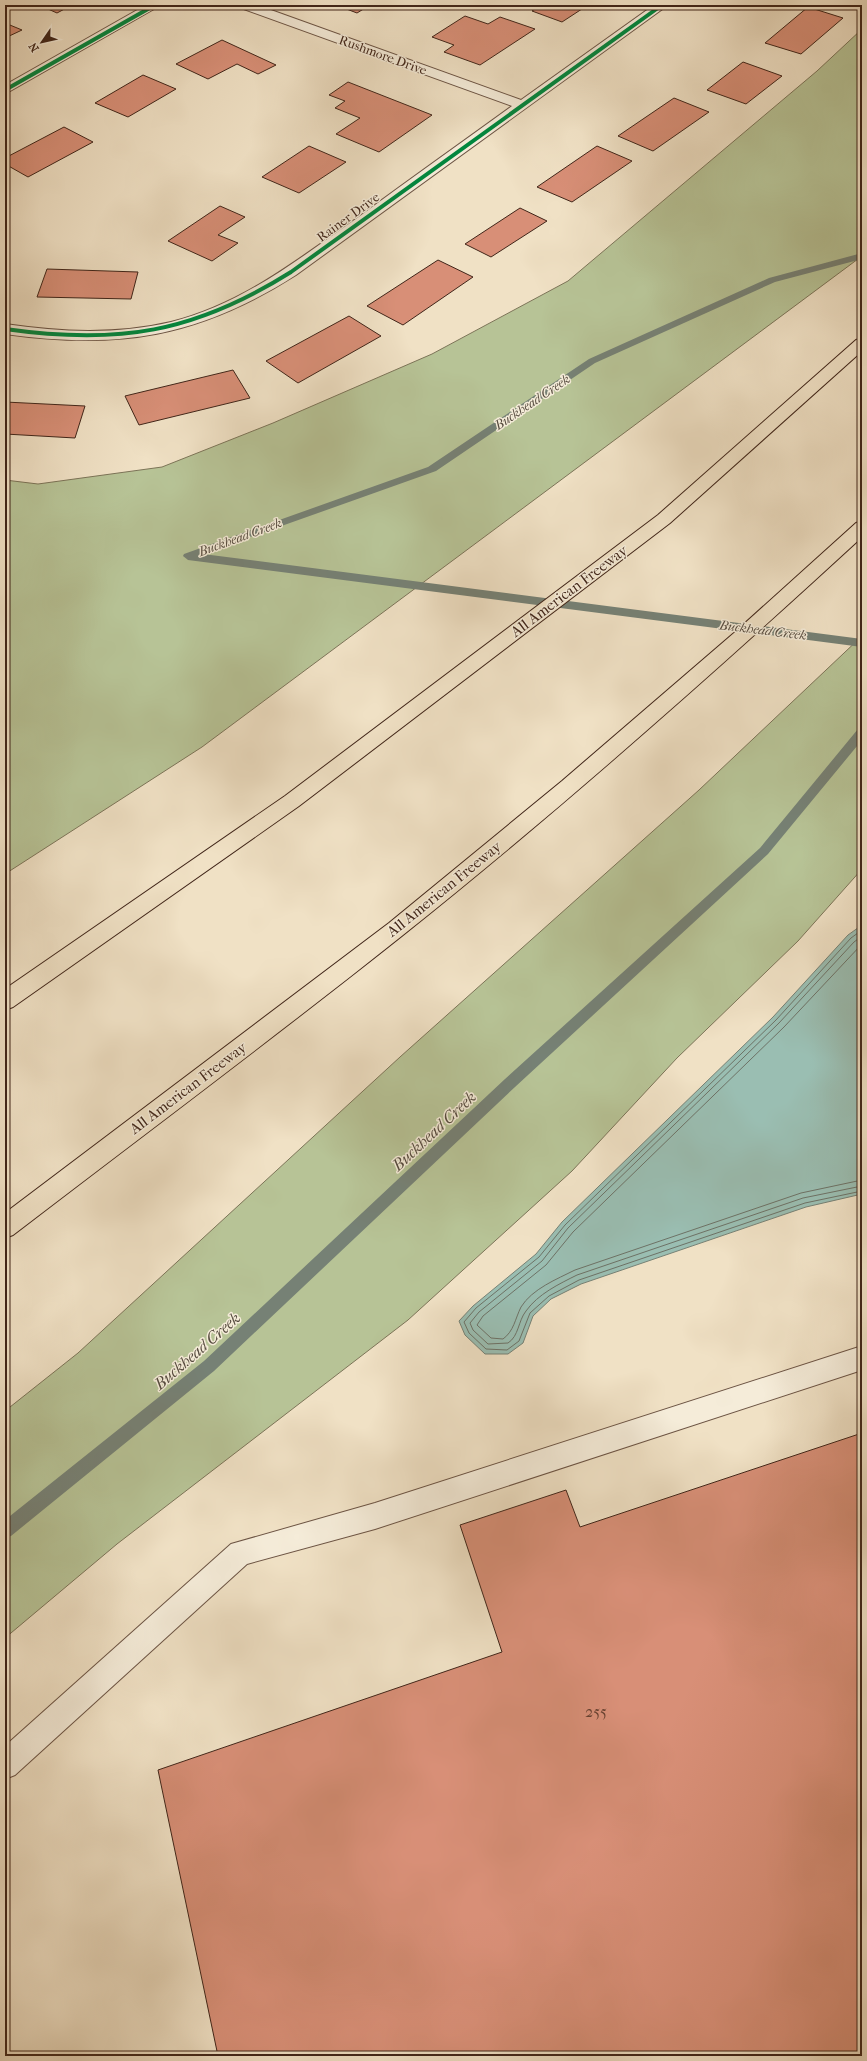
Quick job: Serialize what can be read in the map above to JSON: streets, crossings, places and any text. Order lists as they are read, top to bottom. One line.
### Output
{"streets":{"highway":["All American Freeway"],"street":["Rushmore Drive","Rainer Drive"]},"crossings":[["Rushmore Drive","Rainer Drive"]],"water":["Buckhead Creek"],"house_numbers":["255"],"north":"bottom left"}
